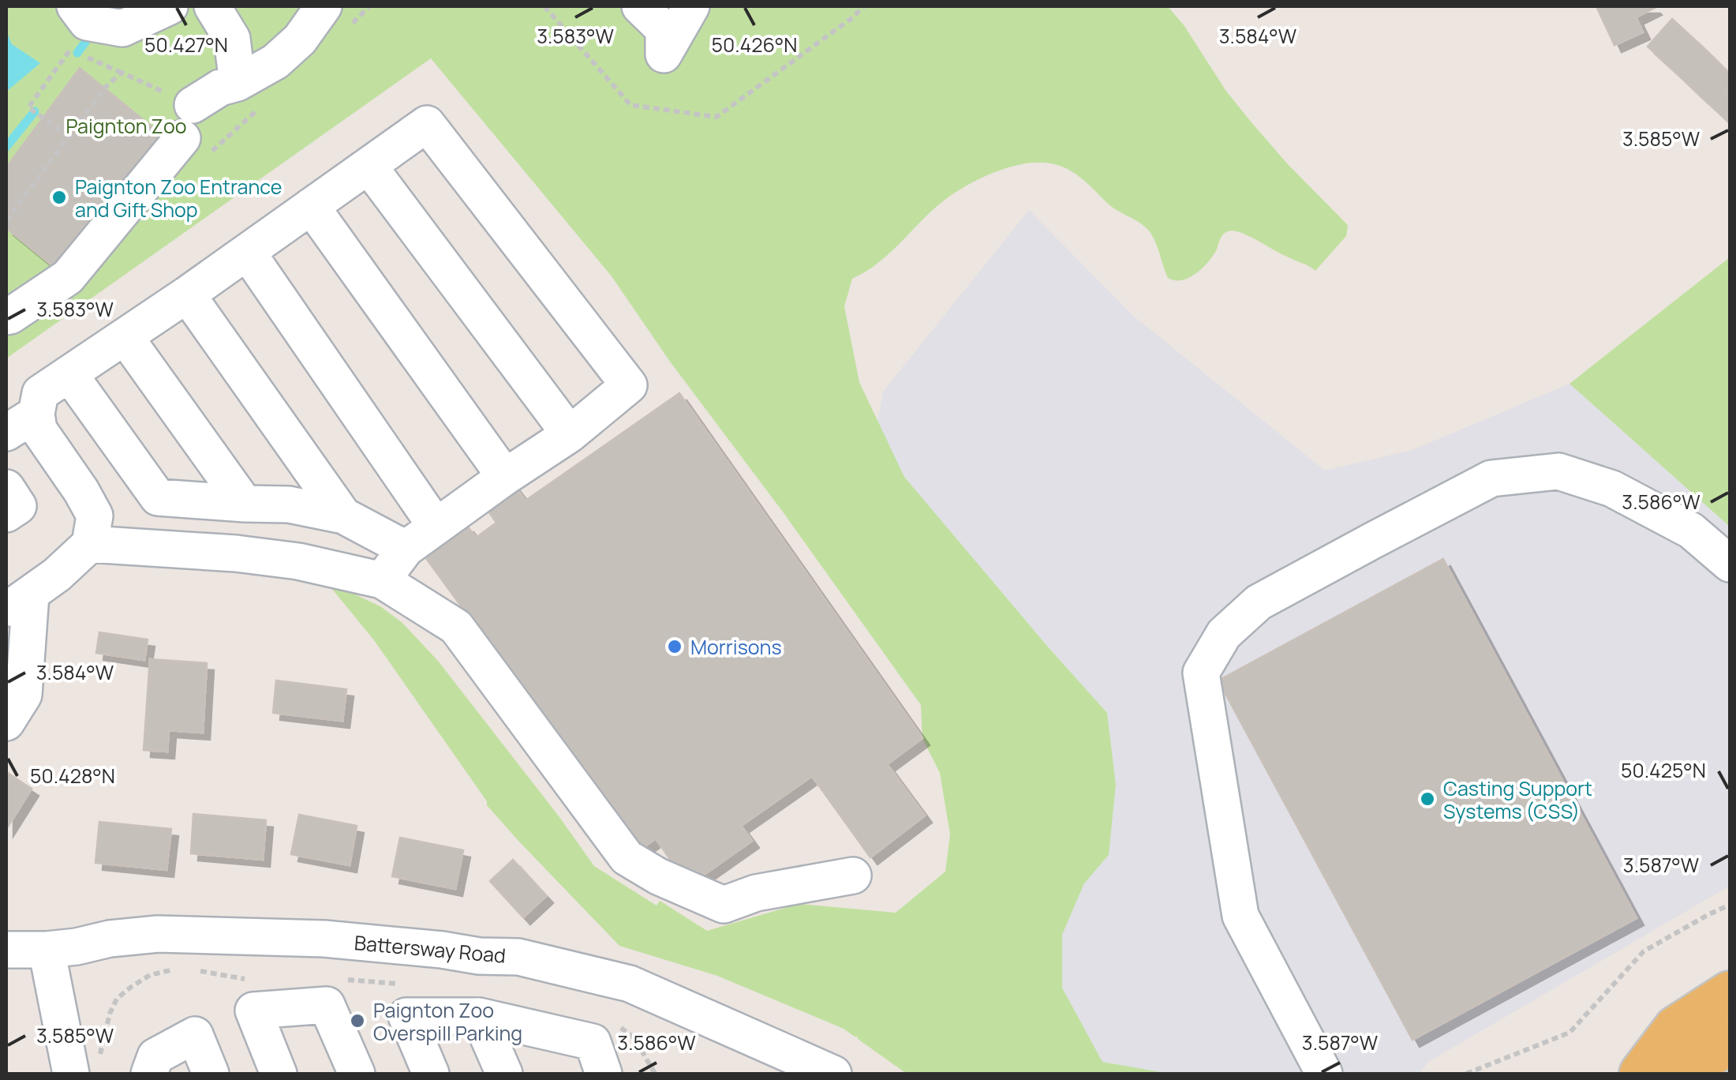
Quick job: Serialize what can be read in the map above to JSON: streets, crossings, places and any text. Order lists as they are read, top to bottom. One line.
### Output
{"streets":{"street":["Battersway Road"]},"parks":["Paignton Zoo"],"places":["Paignton Zoo Entrance and Gift Shop","Morrisons","Casting Support Systems (CSS)","Paignton Zoo Overspill Parking"],"coordinates":["3.583°W","3.584°W","50.427°N","50.426°N","3.585°W","3.586°W","50.425°N","50.428°N","3.587°W"]}
